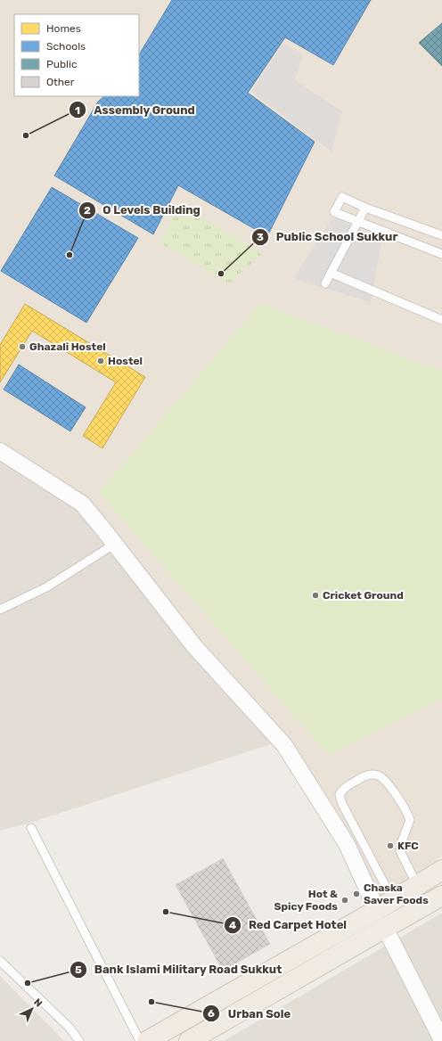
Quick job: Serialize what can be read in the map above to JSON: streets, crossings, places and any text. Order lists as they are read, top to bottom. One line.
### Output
{"places":["Assembly Ground","O Levels Building","Public School Sukkur","Ghazali Hostel","Hostel","Cricket Ground","KFC","Chaska Saver Foods","Hot & Spicy Foods","Red Carpet Hotel","Bank Islami Military Road Sukkut","Urban Sole"],"legend":["Homes","Schools","Public","Other"],"north":"top right"}
